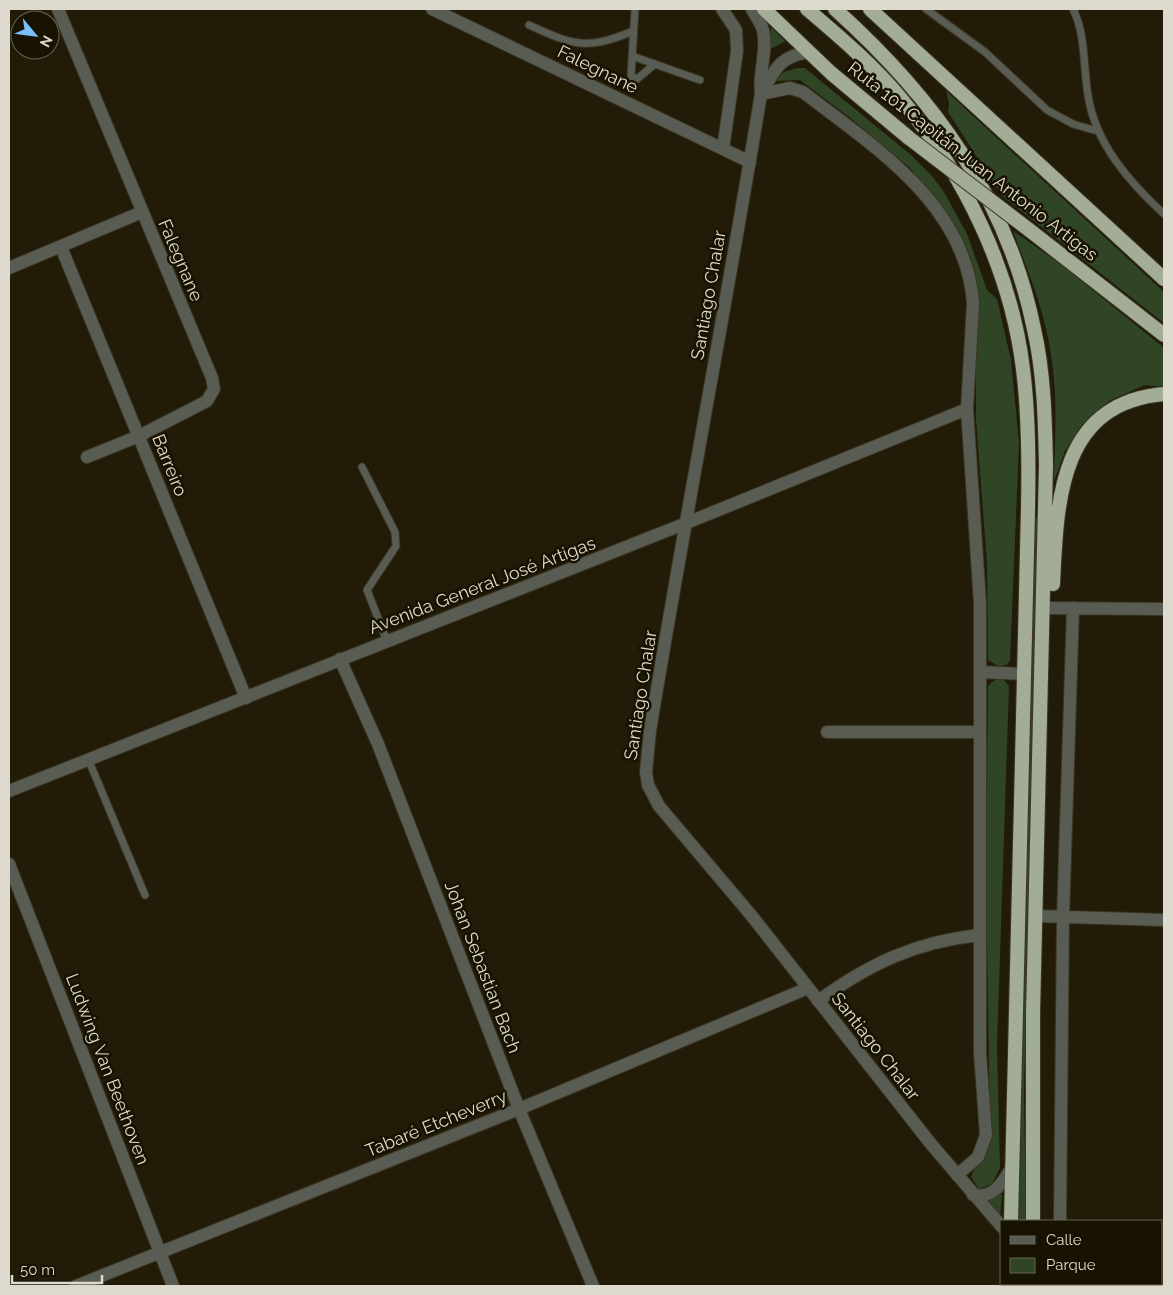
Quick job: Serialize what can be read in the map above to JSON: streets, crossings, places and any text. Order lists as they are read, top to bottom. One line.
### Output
{"streets":{"highway":["Ruta 101 Capitán Juan Antonio Artigas"],"street":["Falegnane","Santiago Chalar","Barreiro","Avenida General José Artigas","Johan Sebastian Bach","Ludwing Van Beethoven","Tabaré Etcheverry"]},"crossings":[["Falegnane","Santiago Chalar"],["Falegnane","Barreiro"],["Ruta 101 Capitán Juan Antonio Artigas","Santiago Chalar"],["Santiago Chalar","Avenida General José Artigas"],["Santiago Chalar","Tabaré Etcheverry"],["Barreiro","Avenida General José Artigas"],["Avenida General José Artigas","Johan Sebastian Bach"],["Johan Sebastian Bach","Tabaré Etcheverry"],["Ludwing Van Beethoven","Tabaré Etcheverry"]],"legend":["Calle","Parque"],"scale_bar":"50 m","north":"bottom right"}
